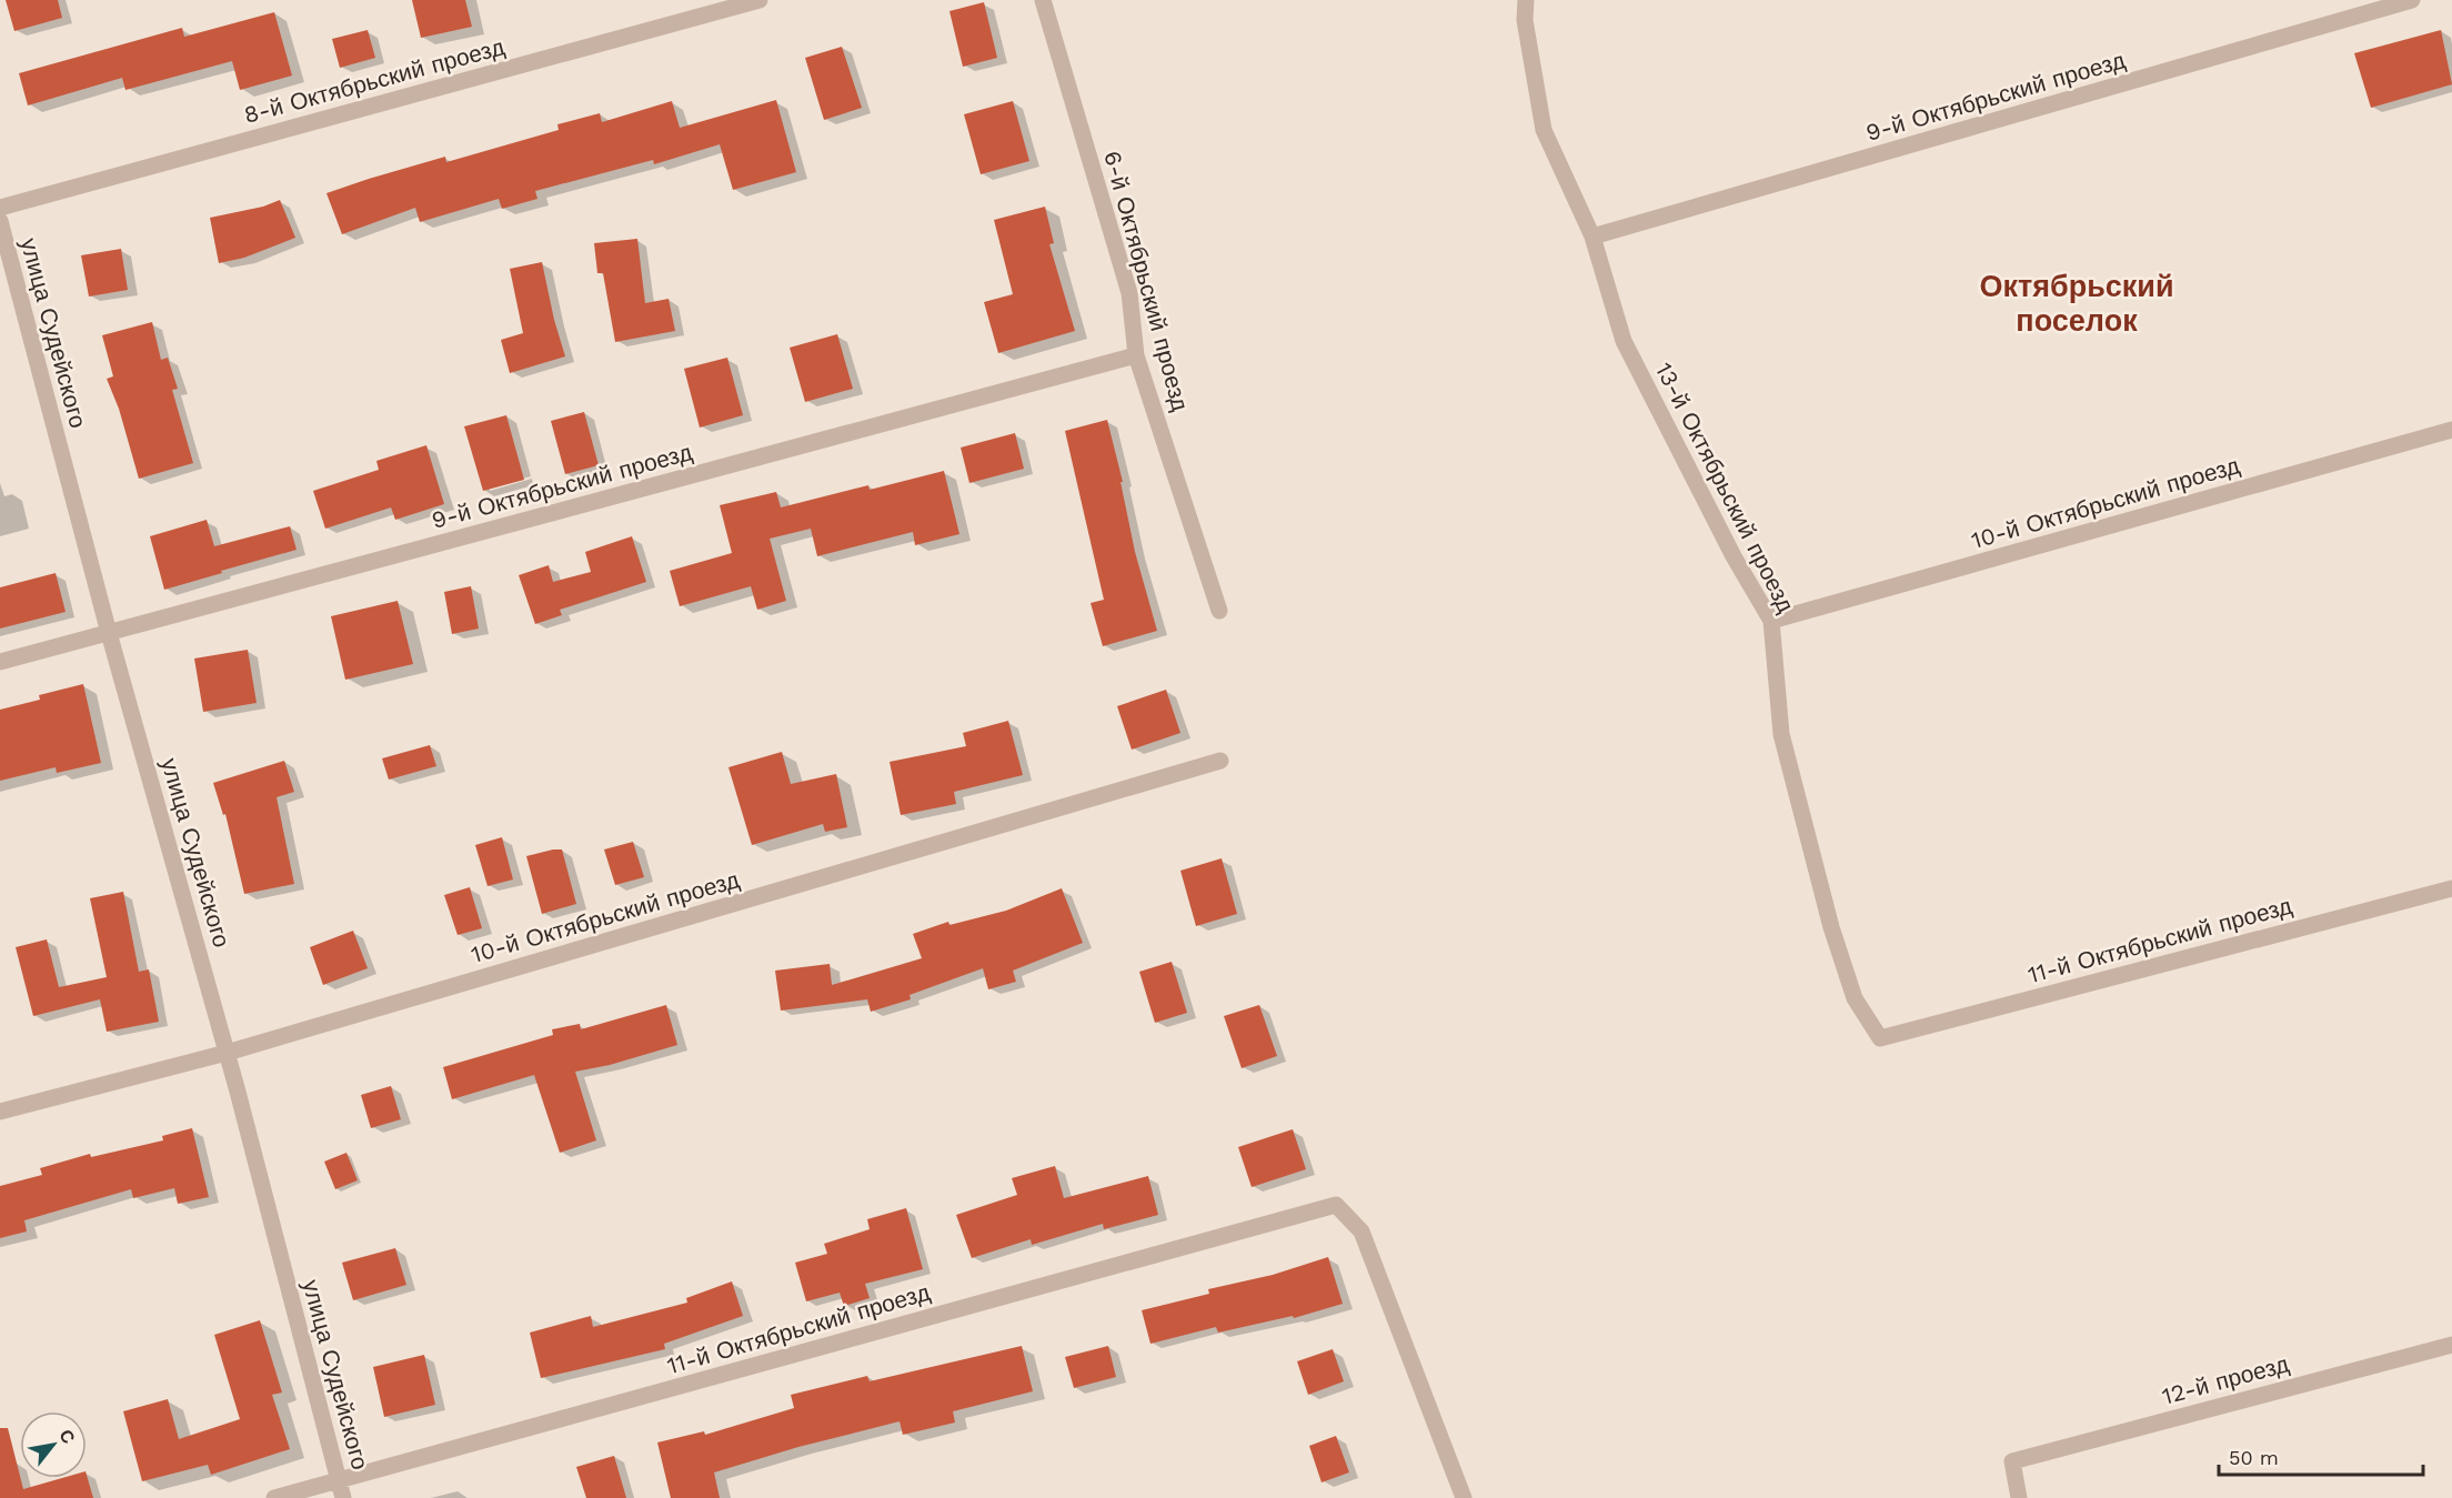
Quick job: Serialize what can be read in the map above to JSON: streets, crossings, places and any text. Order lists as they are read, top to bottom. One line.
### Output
{"streets":{"street":["8-й Октябрьский проезд","9-й Октябрьский проезд","6-й Октябрьский проезд","улица Судейского","13-й Октябрьский проезд","10-й Октябрьский проезд","11-й Октябрьский проезд","12-й проезд"]},"crossings":[["9-й Октябрьский проезд","6-й Октябрьский проезд"],["9-й Октябрьский проезд","улица Судейского"],["9-й Октябрьский проезд","13-й Октябрьский проезд"],["улица Судейского","10-й Октябрьский проезд"],["улица Судейского","11-й Октябрьский проезд"],["13-й Октябрьский проезд","10-й Октябрьский проезд"],["13-й Октябрьский проезд","11-й Октябрьский проезд"]],"districts":["Октябрьский поселок"],"scale_bar":"50 m","north":"top right"}
